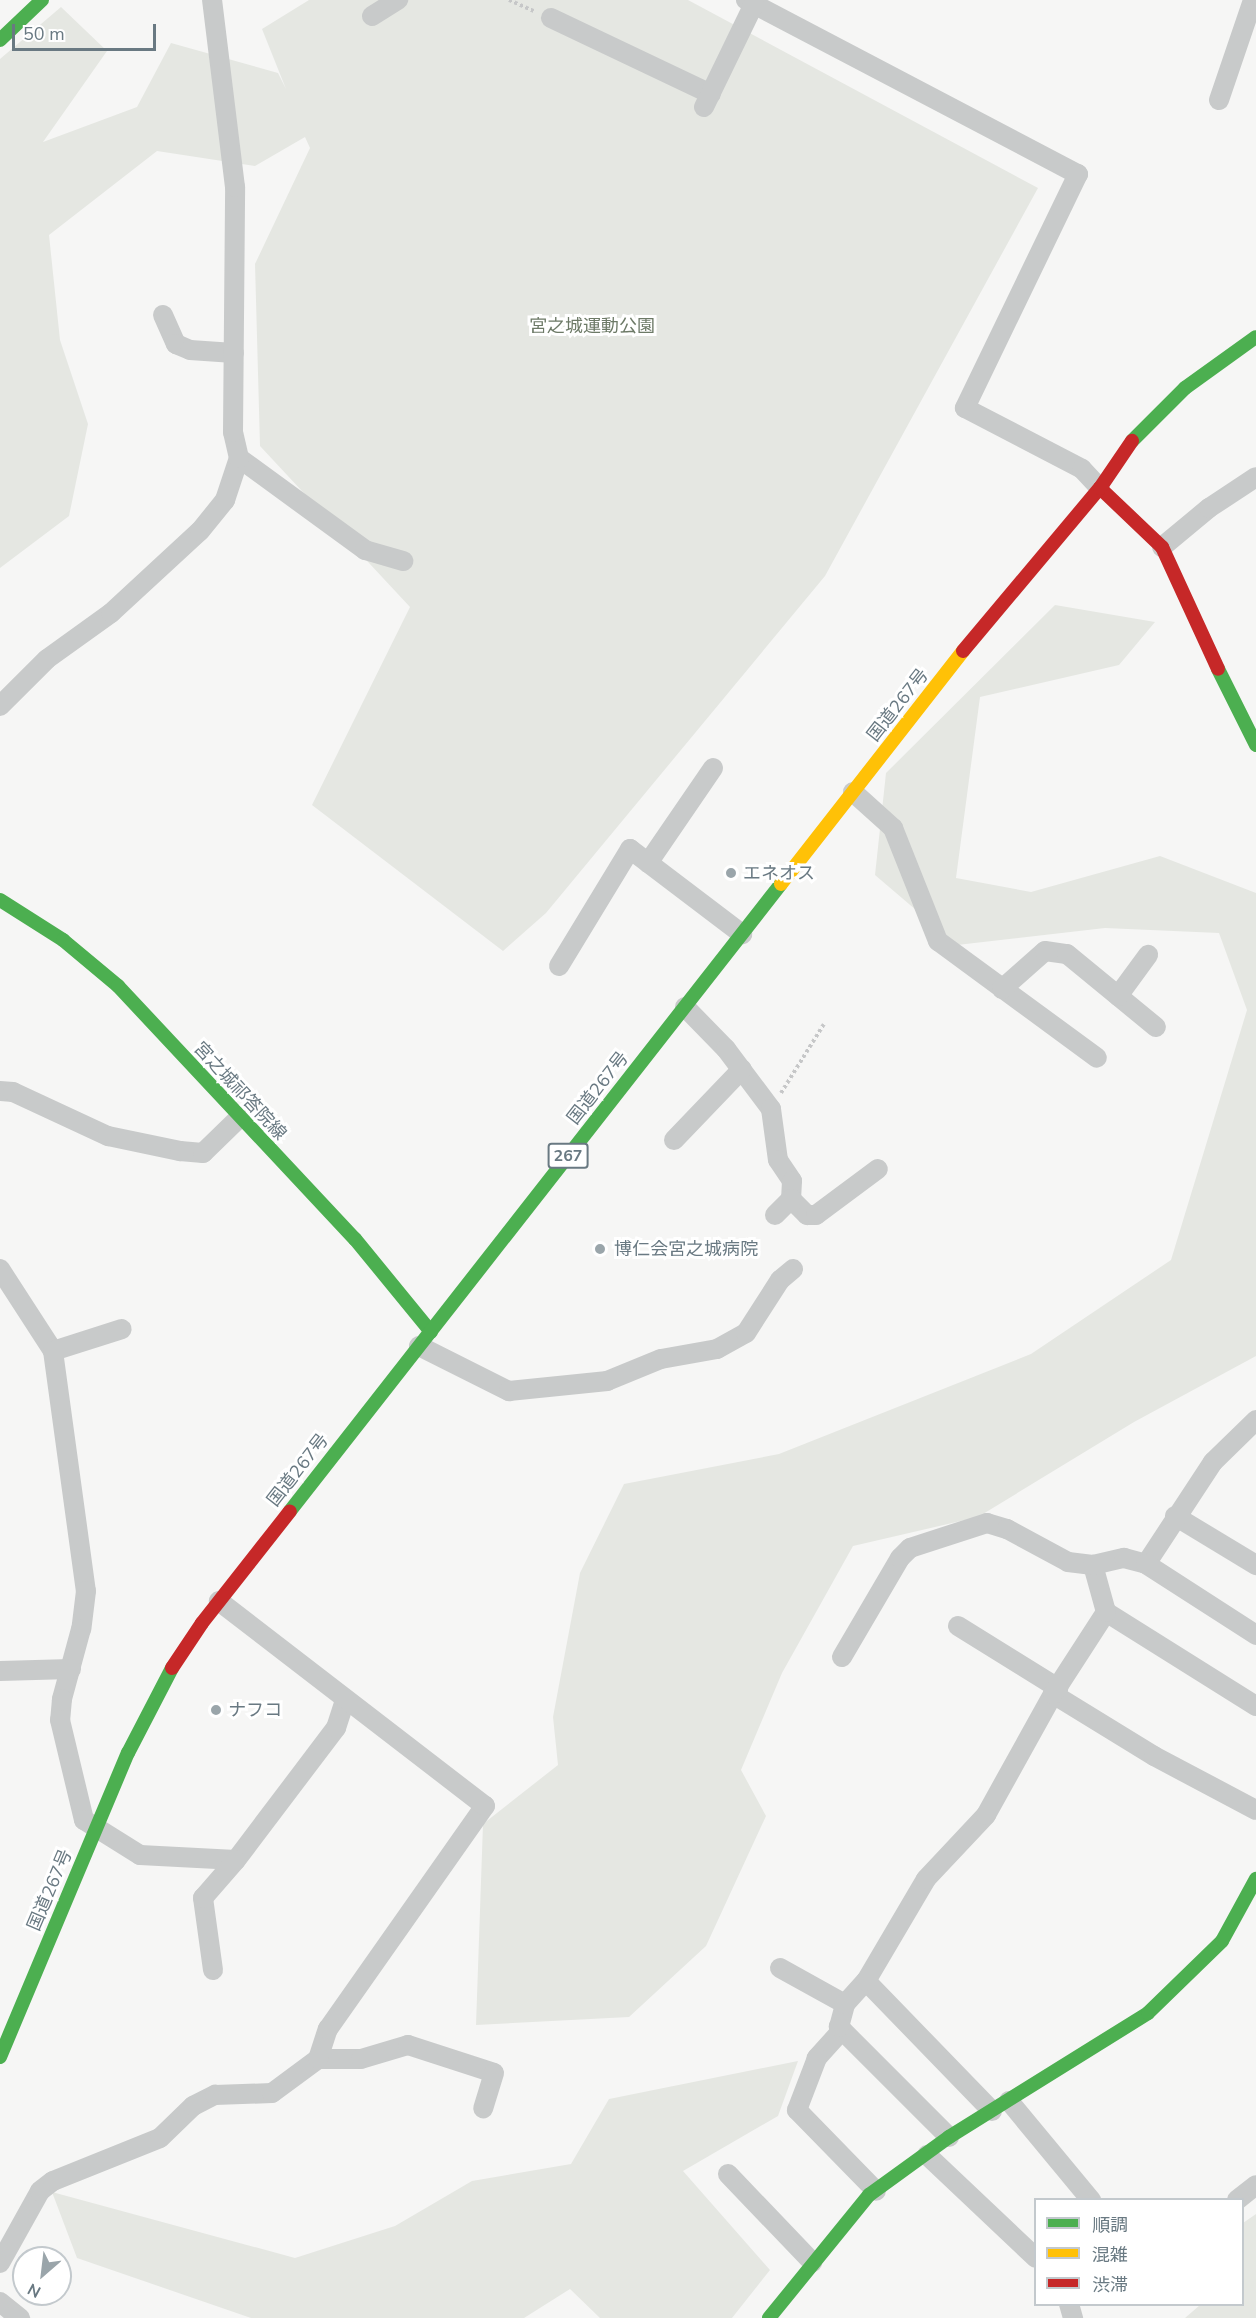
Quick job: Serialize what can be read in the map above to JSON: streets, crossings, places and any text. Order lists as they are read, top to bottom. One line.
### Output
{"streets":{"main road":["国道267号","宮之城祁答院線","267"]},"crossings":[["国道267号","宮之城祁答院線"]],"parks":["宮之城運動公園"],"places":["エネオス","博仁会宮之城病院","ナフコ"],"legend":["順調","混雑","渋滞"],"scale_bar":"50 m","north":"bottom left"}
